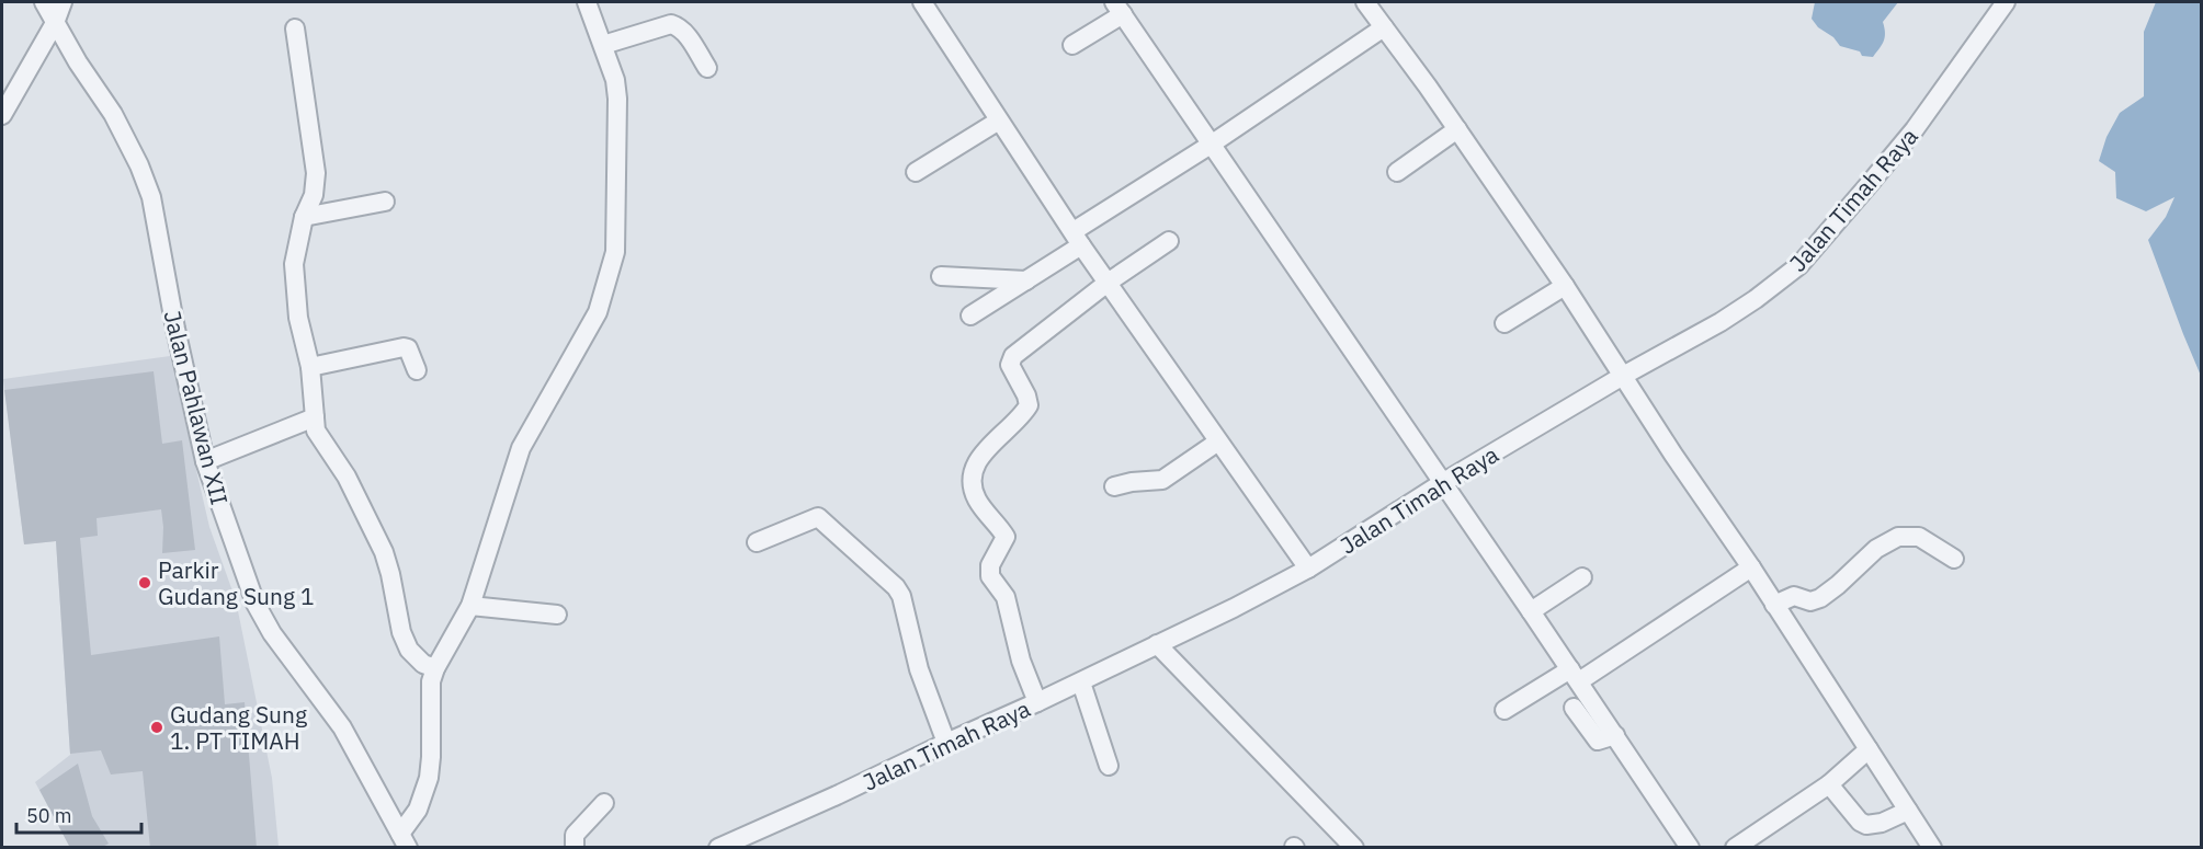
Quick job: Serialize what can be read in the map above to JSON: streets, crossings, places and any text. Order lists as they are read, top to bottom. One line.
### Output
{"streets":{"street":["Jalan Timah Raya","Jalan Pahlawan XII"]},"places":["Parkir Gudang Sung 1","Gudang Sung 1. PT TIMAH"],"scale_bar":"50 m"}
